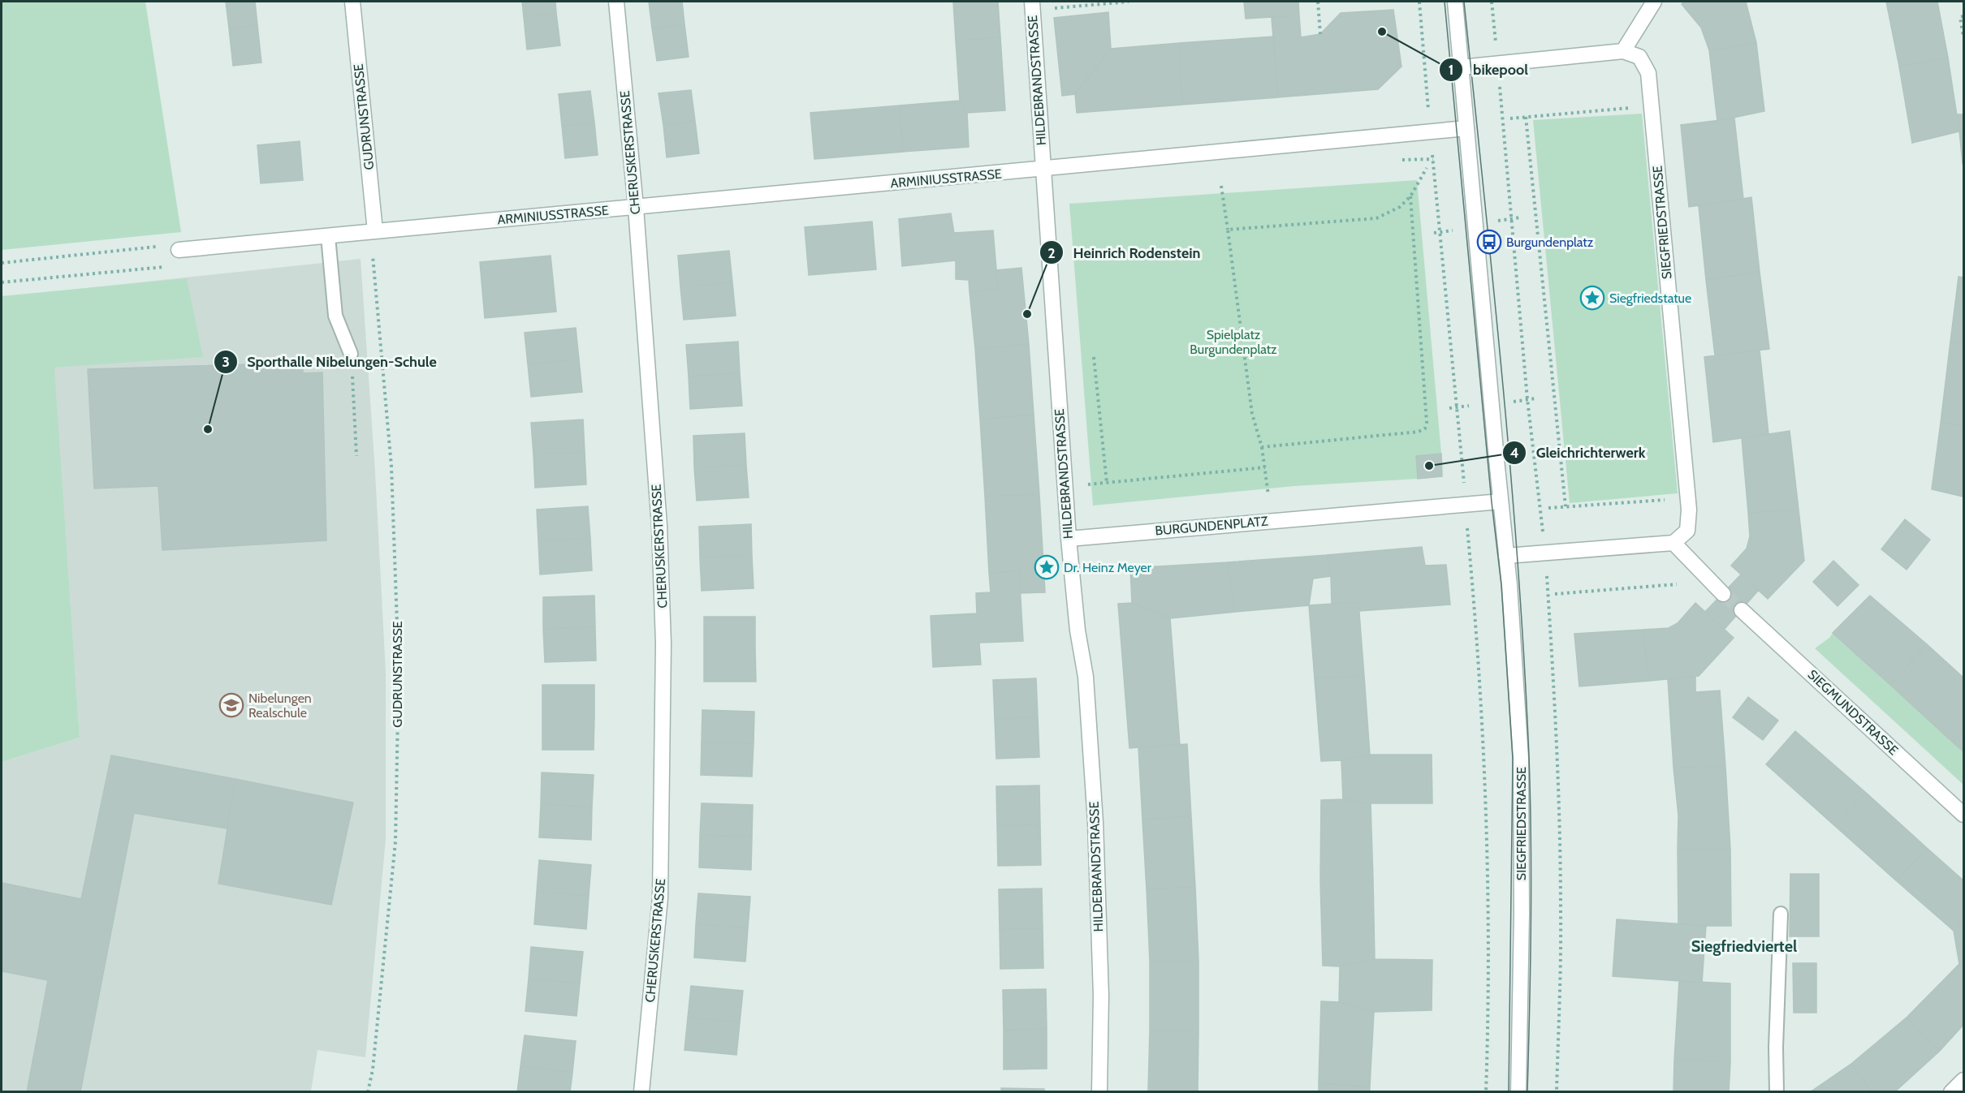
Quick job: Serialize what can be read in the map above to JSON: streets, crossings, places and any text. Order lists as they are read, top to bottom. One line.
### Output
{"streets":{"street":["HILDEBRANDSTRASSE","GUDRUNSTRASSE","CHERUSKERSTRASSE","ARMINIUSSTRASSE","SIEGFRIEDSTRASSE","BURGUNDENPLATZ","SIEGMUNDSTRASSE"]},"crossings":[["HILDEBRANDSTRASSE","ARMINIUSSTRASSE"],["HILDEBRANDSTRASSE","BURGUNDENPLATZ"],["GUDRUNSTRASSE","ARMINIUSSTRASSE"],["CHERUSKERSTRASSE","ARMINIUSSTRASSE"],["SIEGFRIEDSTRASSE","BURGUNDENPLATZ"]],"districts":["Siegfriedviertel"],"parks":["Spielplatz Burgundenplatz"],"places":{"other":["bikepool","Heinrich Rodenstein","Sporthalle Nibelungen-Schule","Gleichrichterwerk"],"bus stop":["Burgundenplatz"],"place":["Siegfriedstatue","Dr. Heinz Meyer"],"school or university":["Nibelungen Realschule"]}}
